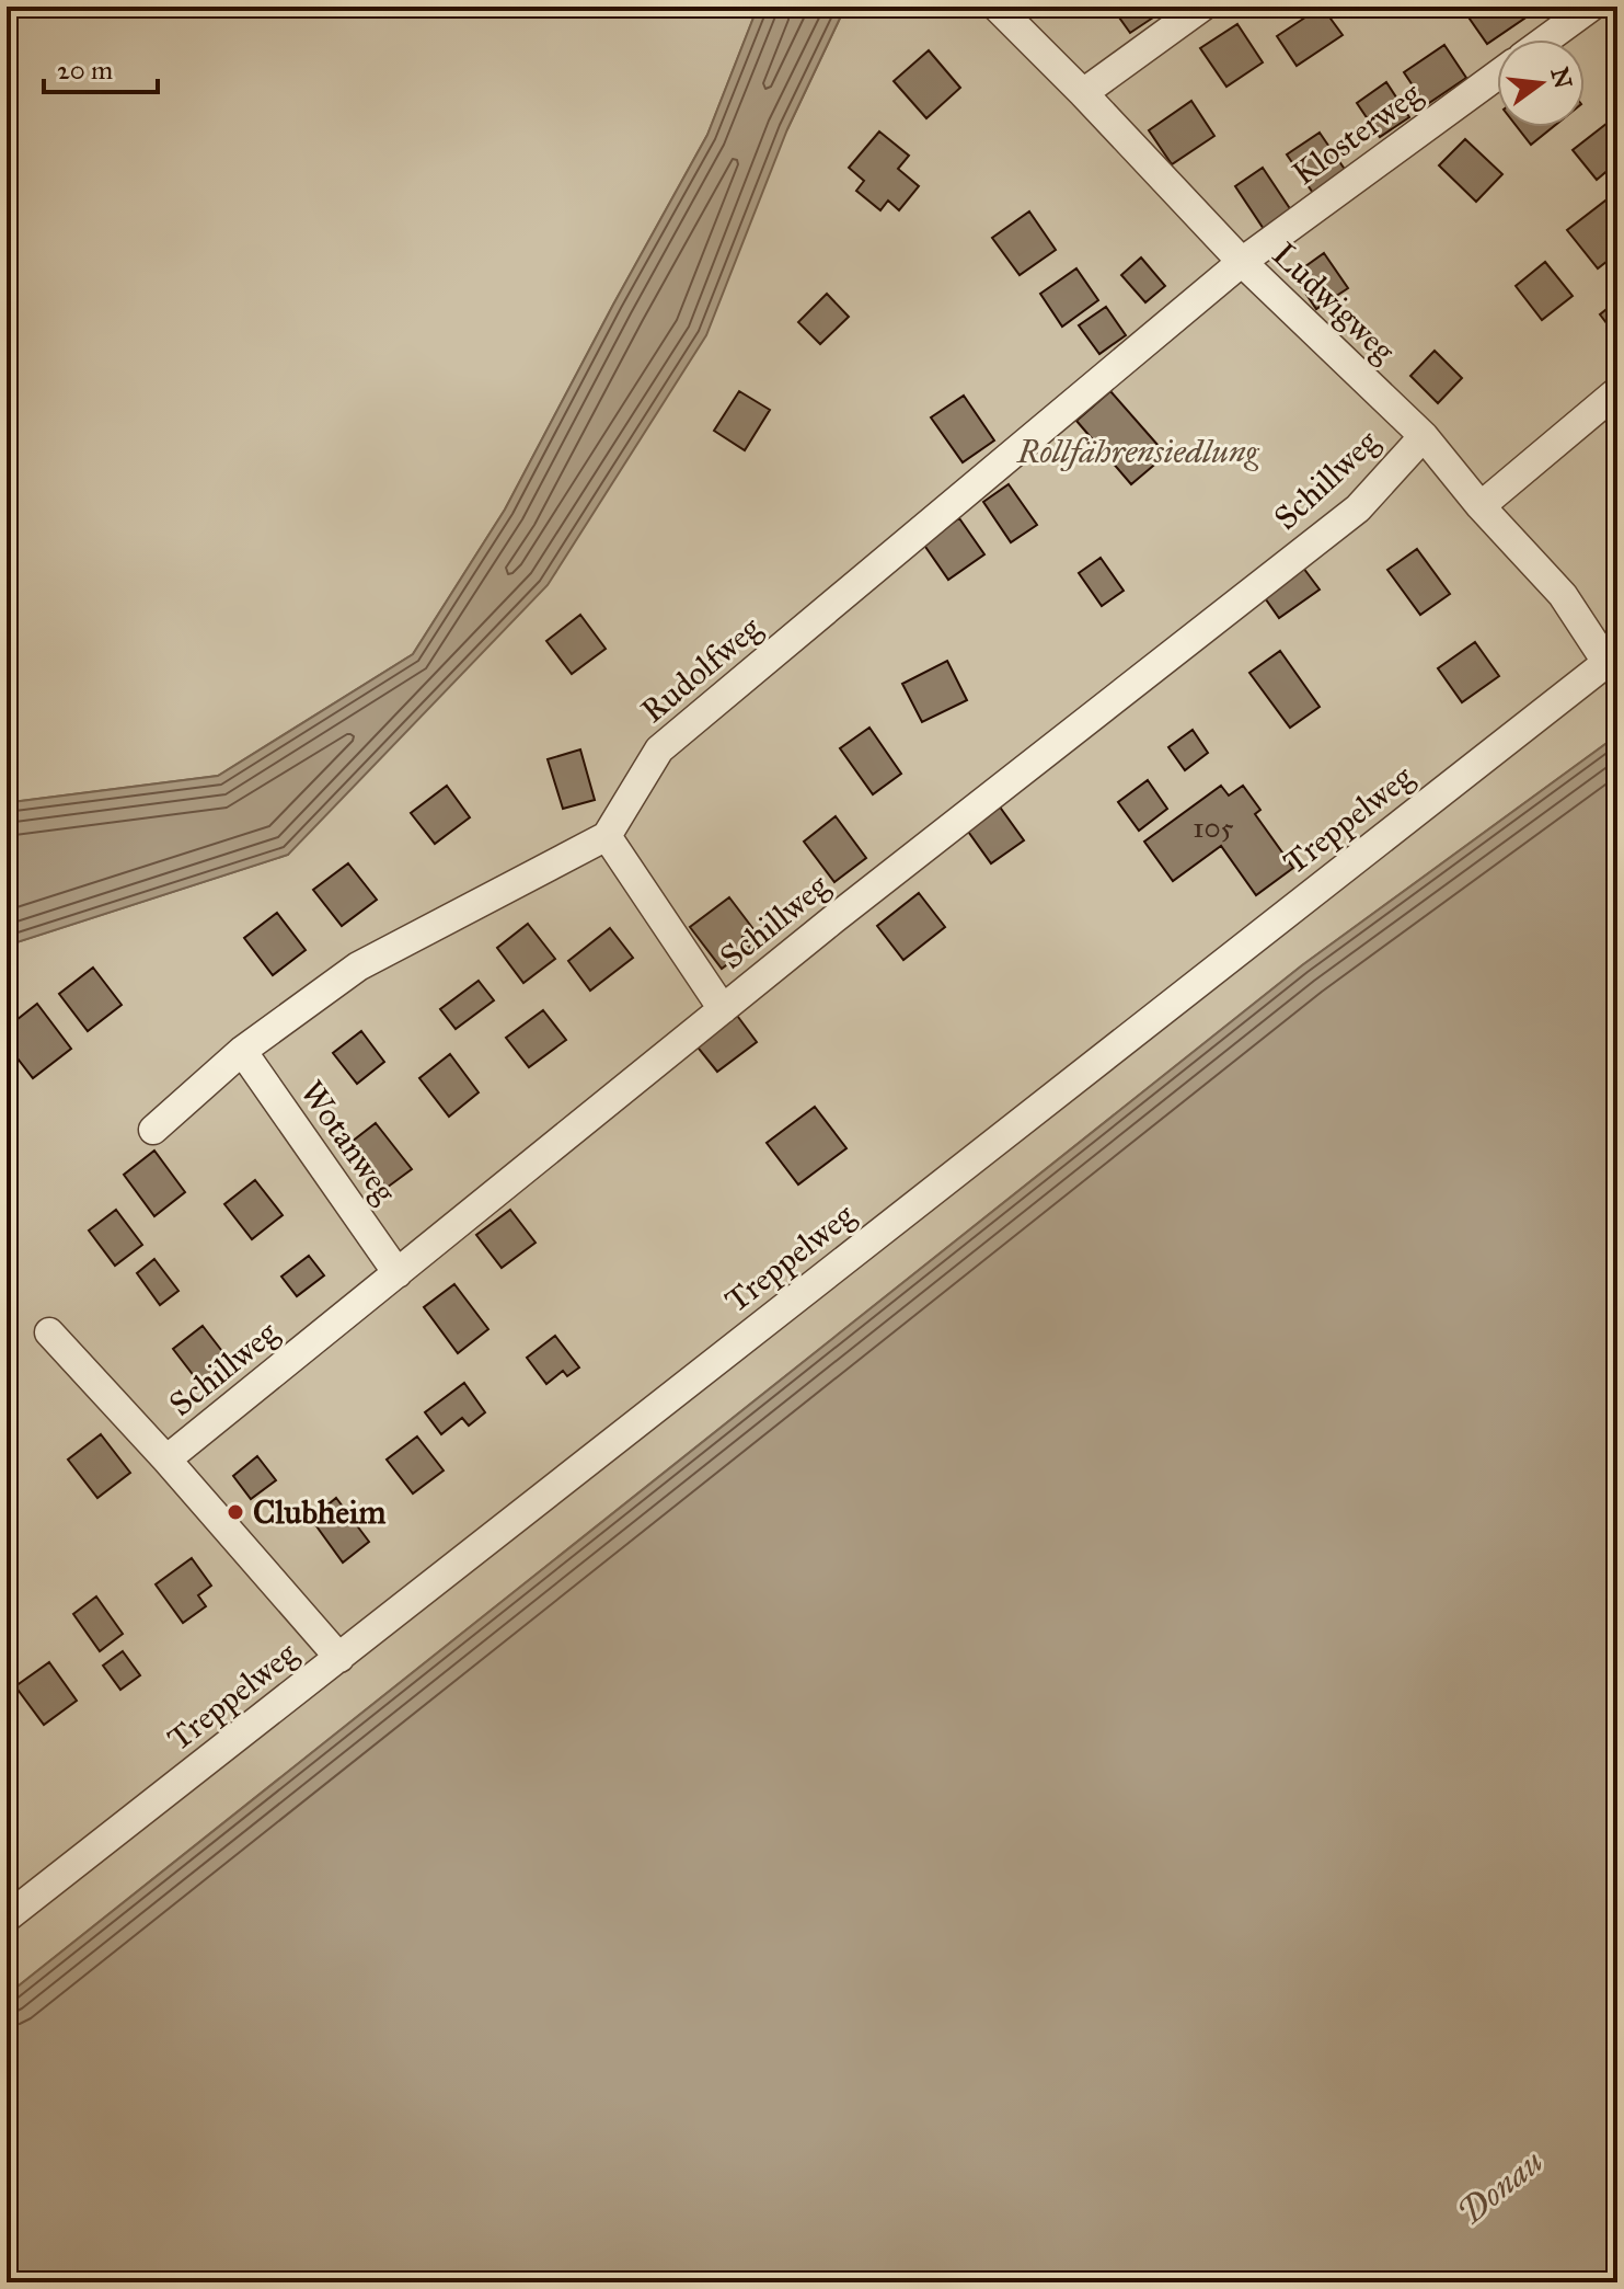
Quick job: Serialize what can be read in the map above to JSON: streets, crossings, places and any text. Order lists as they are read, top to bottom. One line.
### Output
{"streets":{"street":["Klosterweg","Ludwigweg","Schillweg","Rudolfweg","Treppelweg","Wotanweg"]},"crossings":[["Klosterweg","Ludwigweg"],["Klosterweg","Rudolfweg"],["Ludwigweg","Schillweg"],["Ludwigweg","Rudolfweg"],["Ludwigweg","Treppelweg"],["Schillweg","Wotanweg"]],"water":["Donau"],"parks":["Rollfährensiedlung"],"places":["Clubheim"],"house_numbers":["105"],"scale_bar":"20 m","north":"right"}
